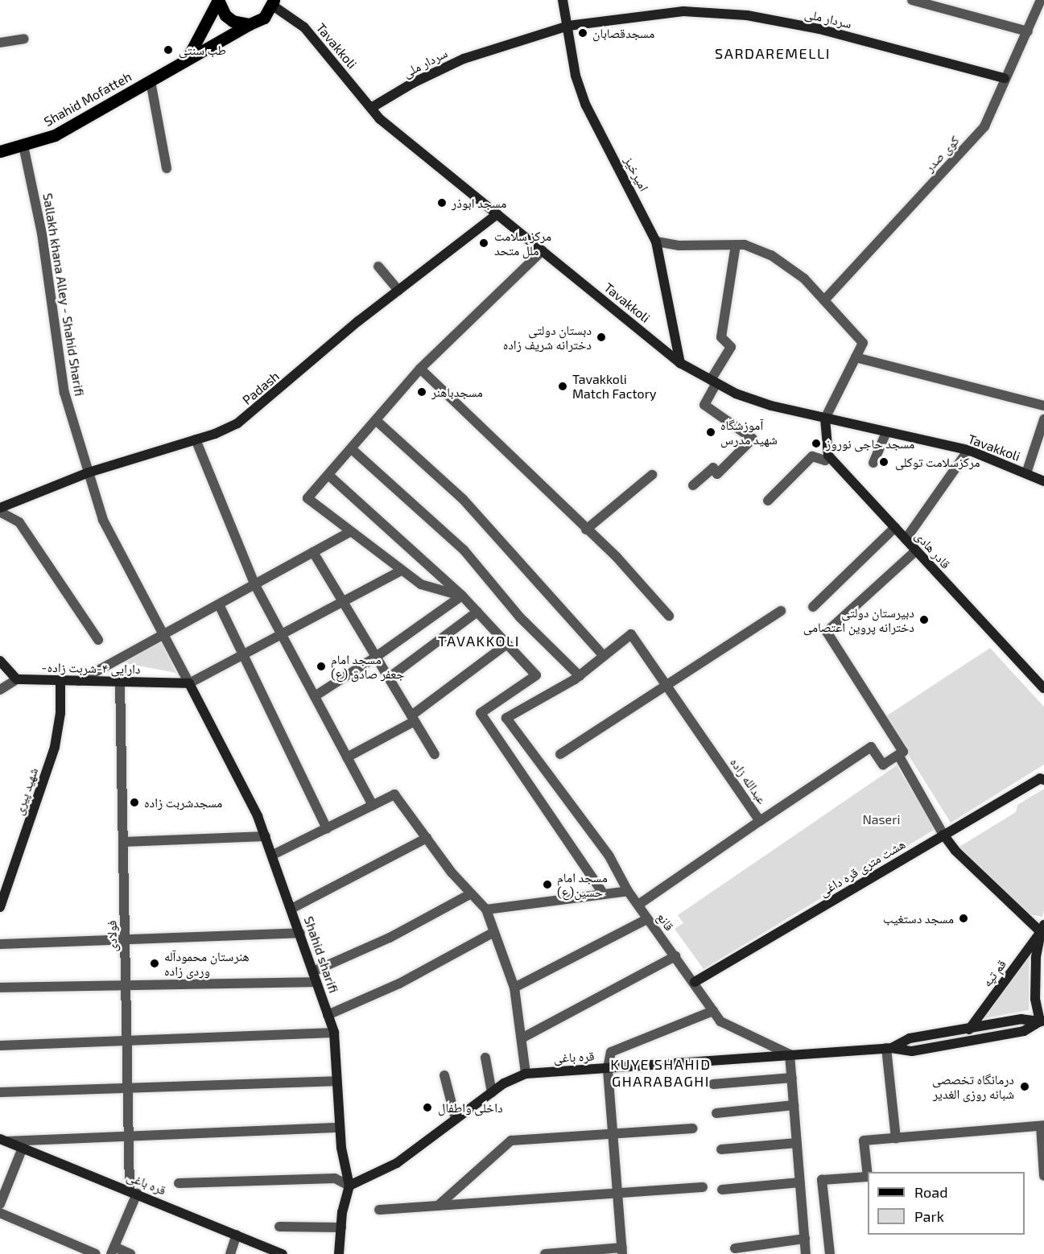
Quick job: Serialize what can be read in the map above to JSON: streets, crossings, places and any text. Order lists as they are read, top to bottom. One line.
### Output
{"streets":{"main road":["Shahid Mofatteh"],"street":["سردار ملی","Tavakkoli","کوی صدر","امیرخیز","Sallakh khana Alley - Shahid Sharifi","Padash","قادر هادی","-دارایی ۴-شربت زاده","عبدالله زاده","شهید پیری","هشت متری قره داغی","قانع","فولادی","Shahid sharifi","قم تپه","قره باغی"]},"crossings":[["سردار ملی","Tavakkoli"],["سردار ملی","کوی صدر"],["سردار ملی","امیرخیز"],["Tavakkoli","Shahid Mofatteh"],["Tavakkoli","امیرخیز"],["Tavakkoli","Padash"],["Shahid Mofatteh","Sallakh khana Alley - Shahid Sharifi"],["Sallakh khana Alley - Shahid Sharifi","Padash"],["Sallakh khana Alley - Shahid Sharifi","-دارایی ۴-شربت زاده"],["Sallakh khana Alley - Shahid Sharifi","Shahid sharifi"],["-دارایی ۴-شربت زاده","شهید پیری"],["-دارایی ۴-شربت زاده","فولادی"],["-دارایی ۴-شربت زاده","Shahid sharifi"],["عبدالله زاده","قانع"],["هشت متری قره داغی","قانع"],["قانع","قره باغی"],["فولادی","قره باغی"],["Shahid sharifi","قره باغی"]],"districts":["SARDAREMELLI","TAVAKKOLI","KUYE SHAHID GHARABAGHI"],"parks":["Naseri"],"places":["مسجدقصابان","طب سنتی","مسجد ابوذر","مرکز سلامت ملل متحد","دبستان دولتی دخترانه شریف زاده","Tavakkoli Match Factory","مسجدباهنر","آموزشگاه شهید مدرس","مسجد حاجی نوروز","مرکزسلامت توکلی","دبیرستان دولتی دخترانه پروین اعتصامی","مسجد امام جعفر صادق (ع)","مسجدشربت زاده","مسجد امام حسین(ع)","مسجد دستغیب","هنرستان محمودآله وردی زاده","درمانگاه تخصصی شبانه روزی الغدیر","داخلی واطفال"],"legend":["Road","Park"]}
